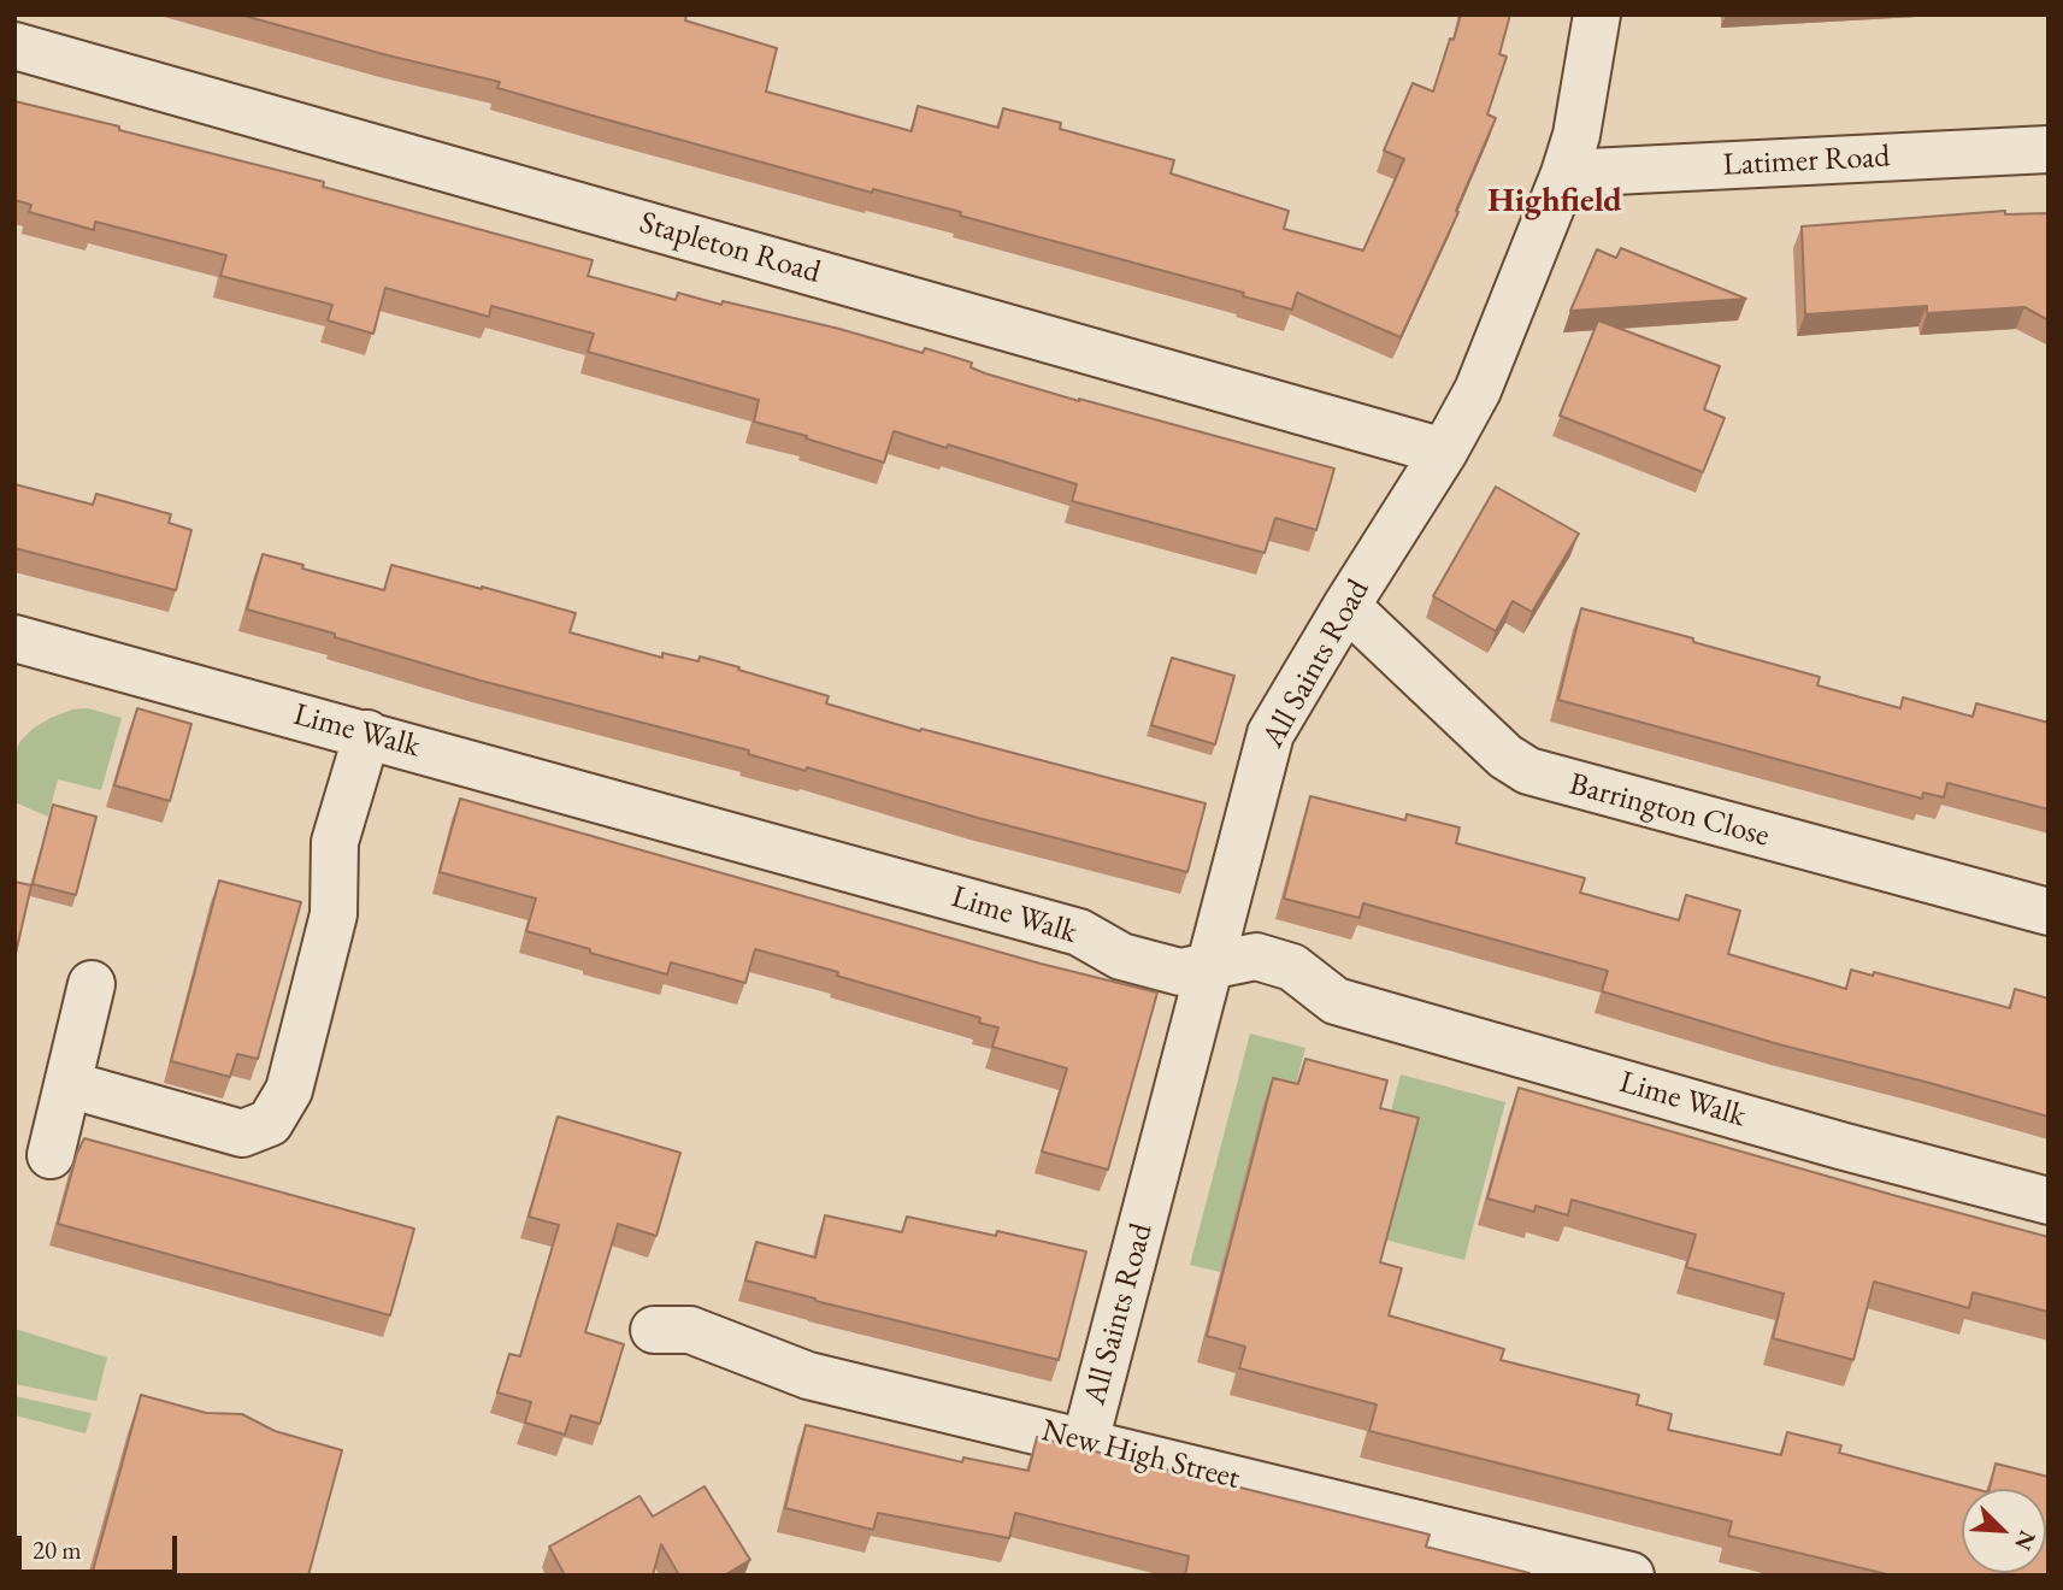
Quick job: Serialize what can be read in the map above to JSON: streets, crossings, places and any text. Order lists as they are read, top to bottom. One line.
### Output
{"streets":{"street":["Latimer Road","Stapleton Road","All Saints Road","Lime Walk","Barrington Close","New High Street"]},"crossings":[["Latimer Road","All Saints Road"],["Stapleton Road","All Saints Road"],["All Saints Road","Lime Walk"],["All Saints Road","Barrington Close"],["All Saints Road","New High Street"]],"districts":["Highfield"],"scale_bar":"20 m","north":"bottom right"}
